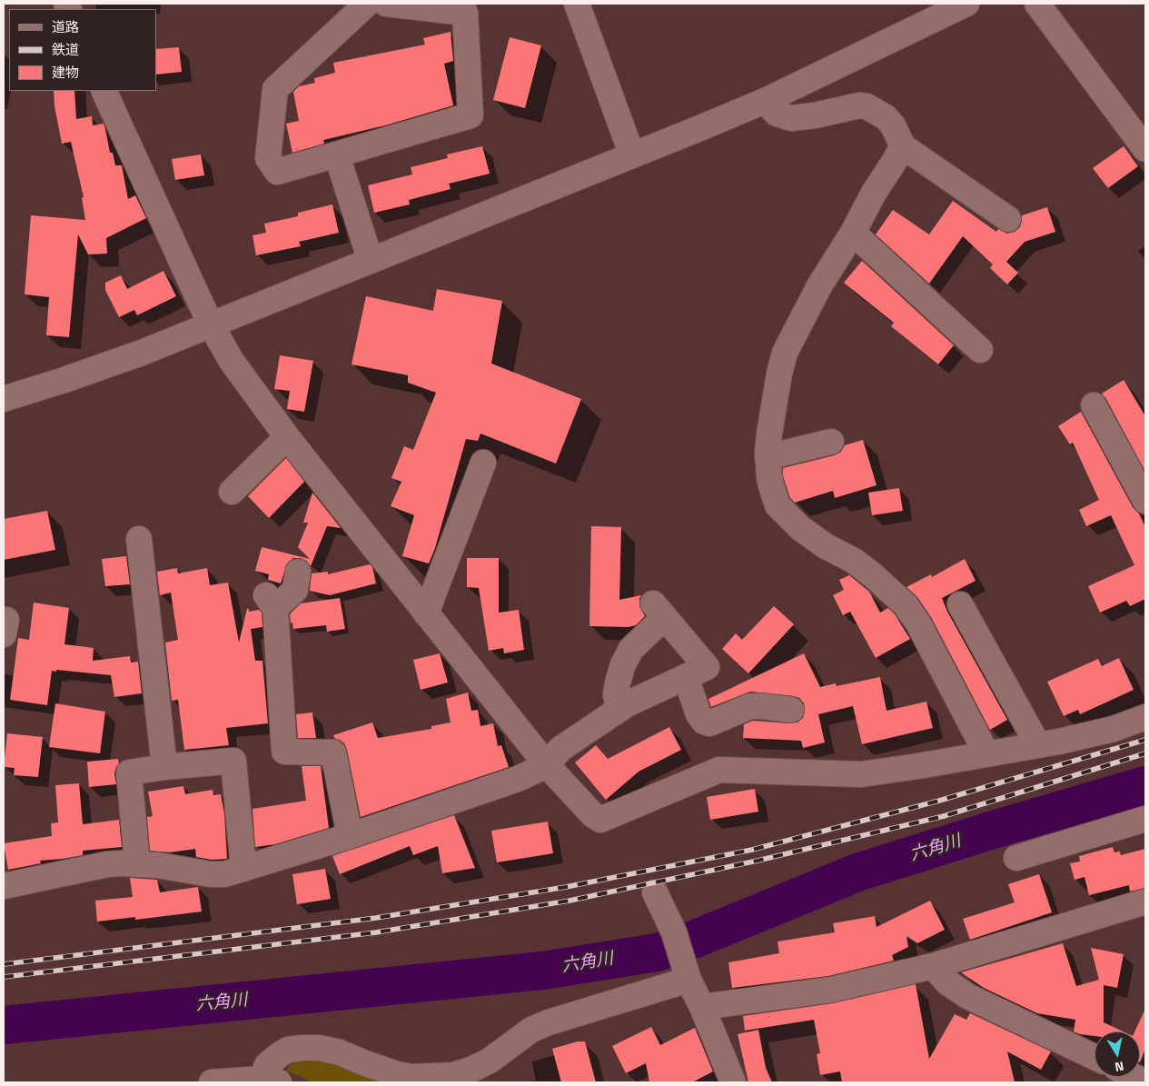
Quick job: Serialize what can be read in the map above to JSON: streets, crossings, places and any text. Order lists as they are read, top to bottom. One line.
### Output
{"water":["六角川"],"legend":["道路","鉄道","建物"],"north":"bottom"}
